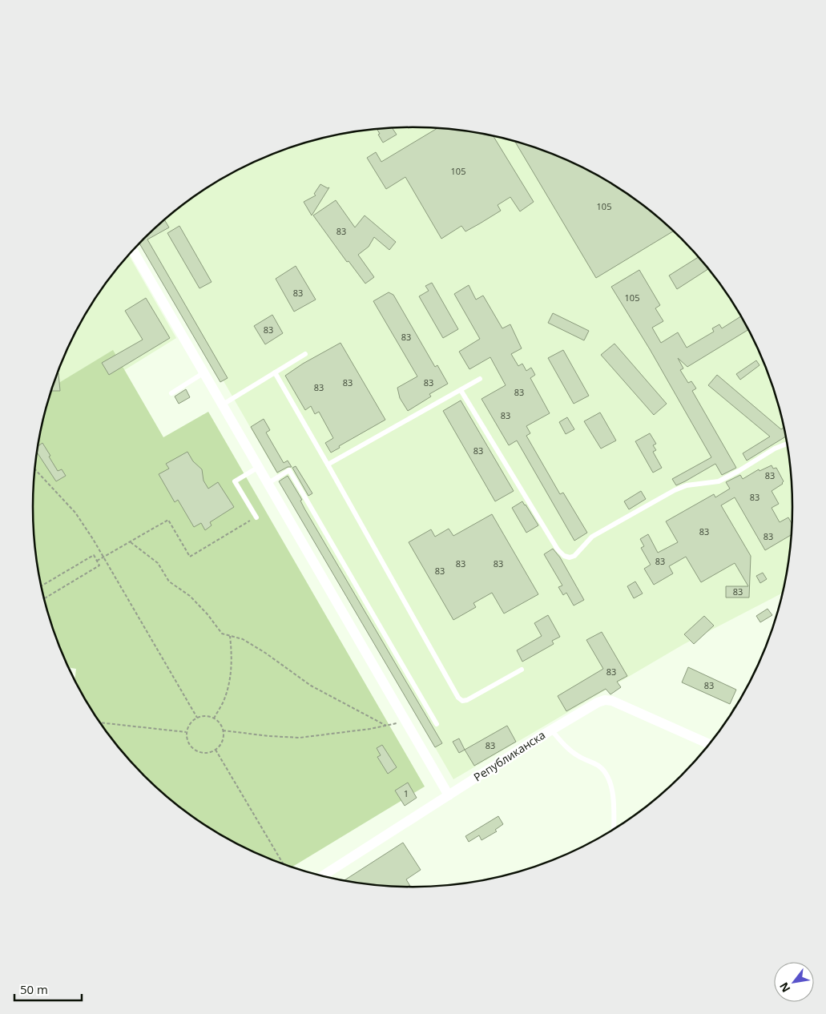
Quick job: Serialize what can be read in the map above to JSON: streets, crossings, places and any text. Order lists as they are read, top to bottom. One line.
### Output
{"streets":{"street":["Републиканска"]},"house_numbers":["105","105","83","83","105","83","83","83","83","83","83","83","83","83","83","83","83","83","83","83","83","83","83","83","83","1"],"scale_bar":"50 m","north":"bottom left"}
